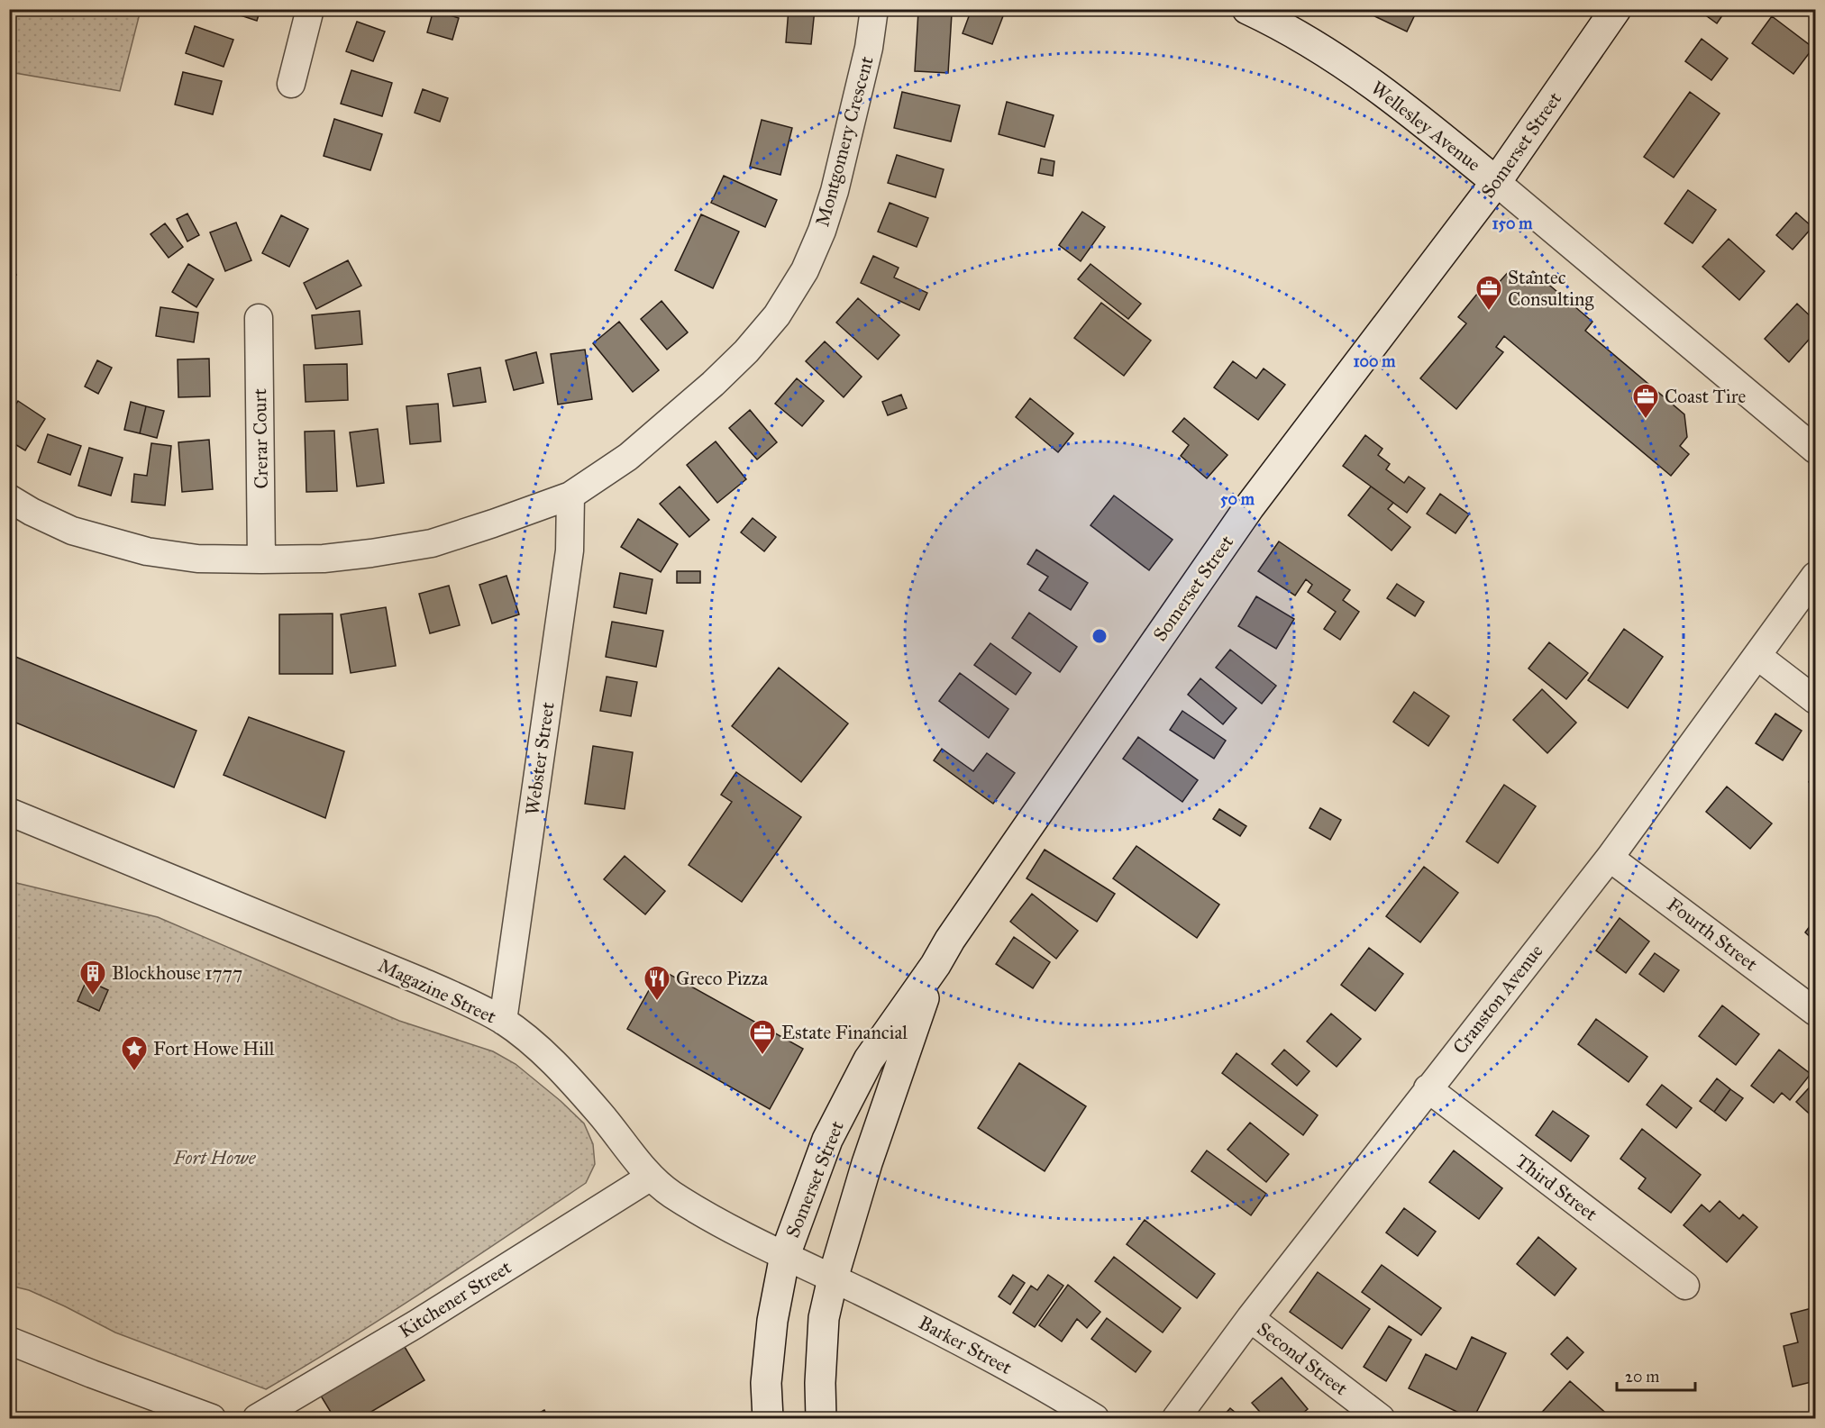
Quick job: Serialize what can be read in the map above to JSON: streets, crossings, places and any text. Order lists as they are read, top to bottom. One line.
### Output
{"streets":{"main road":["Wellesley Avenue","Somerset Street"],"street":["Montgomery Crescent","Crerar Court","Webster Street","Fourth Street","Magazine Street","Cranston Avenue","Third Street","Kitchener Street","Barker Street","Second Street"]},"crossings":[["Wellesley Avenue","Somerset Street"],["Montgomery Crescent","Crerar Court"],["Montgomery Crescent","Webster Street"],["Somerset Street","Magazine Street"],["Somerset Street","Barker Street"],["Webster Street","Magazine Street"],["Fourth Street","Cranston Avenue"],["Magazine Street","Kitchener Street"],["Magazine Street","Barker Street"],["Cranston Avenue","Third Street"],["Cranston Avenue","Second Street"]],"parks":["Fort Howe"],"places":{"office":["Stantec Consulting","Coast Tire","Estate Financial"],"building":["Blockhouse 1777"],"restaurant":["Greco Pizza"],"place":["Fort Howe Hill"]},"scale_bar":"20 m","rings":["150 m","100 m","50 m"]}
